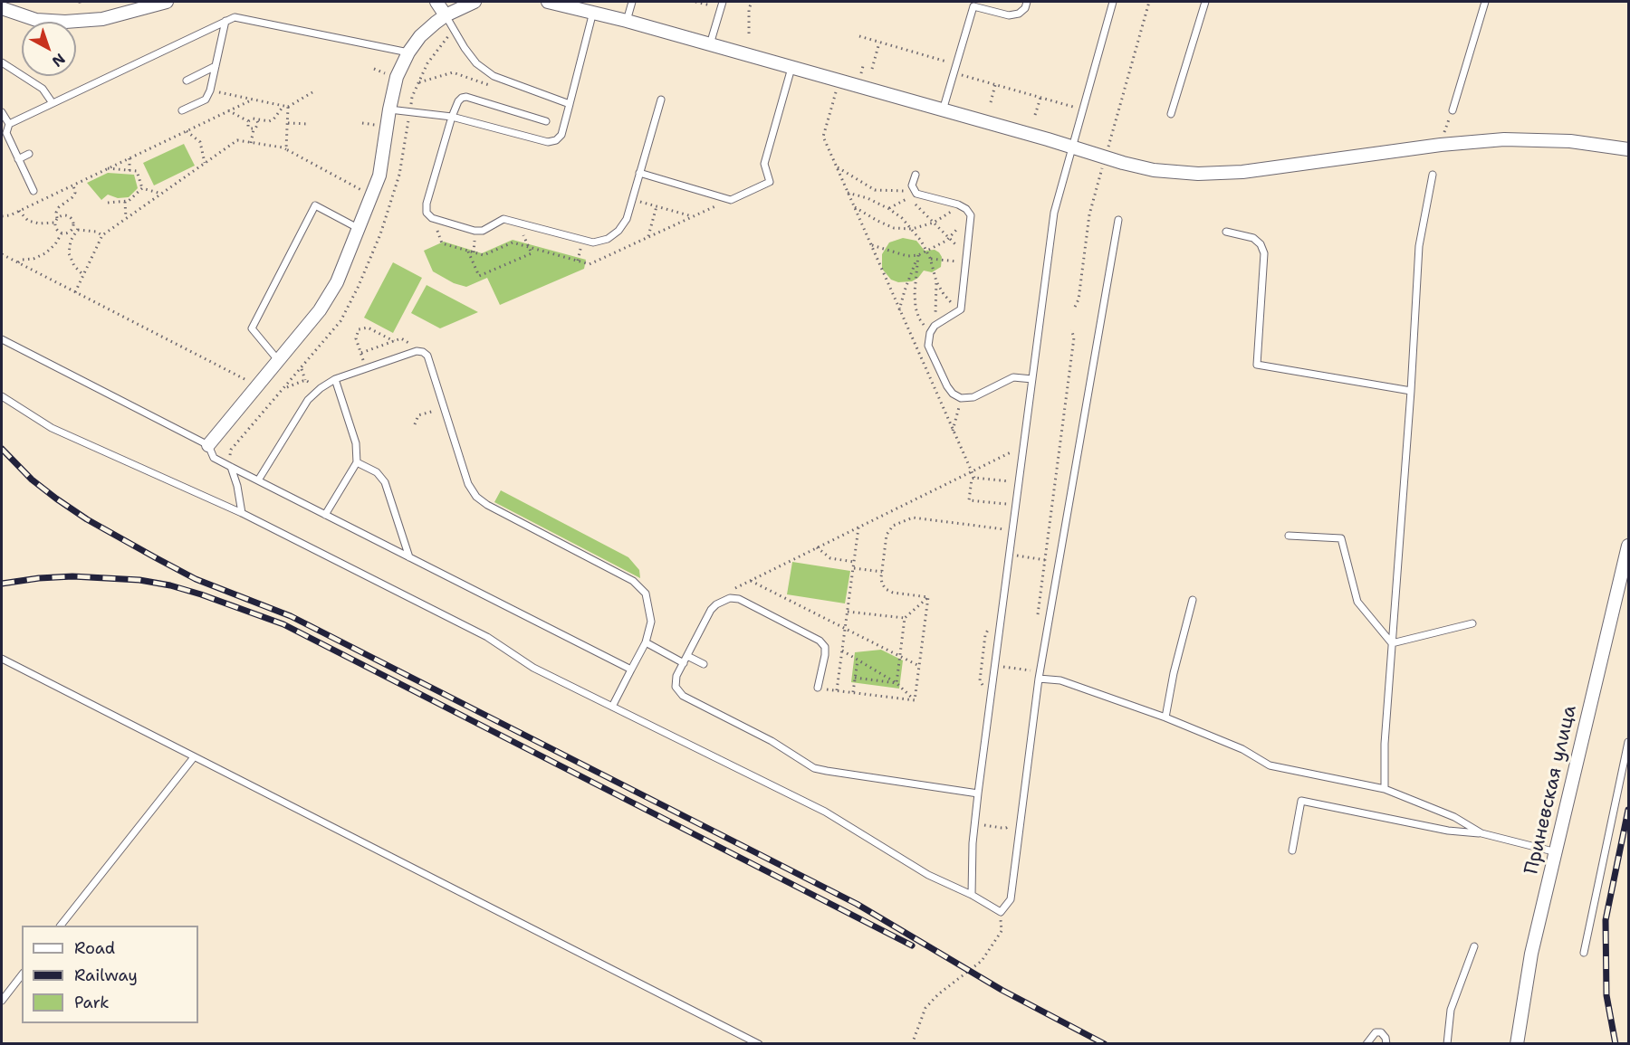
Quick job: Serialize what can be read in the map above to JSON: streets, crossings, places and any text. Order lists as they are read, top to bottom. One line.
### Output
{"streets":{"street":["Приневская улица"]},"legend":["Road","Railway","Park"],"north":"bottom right"}
